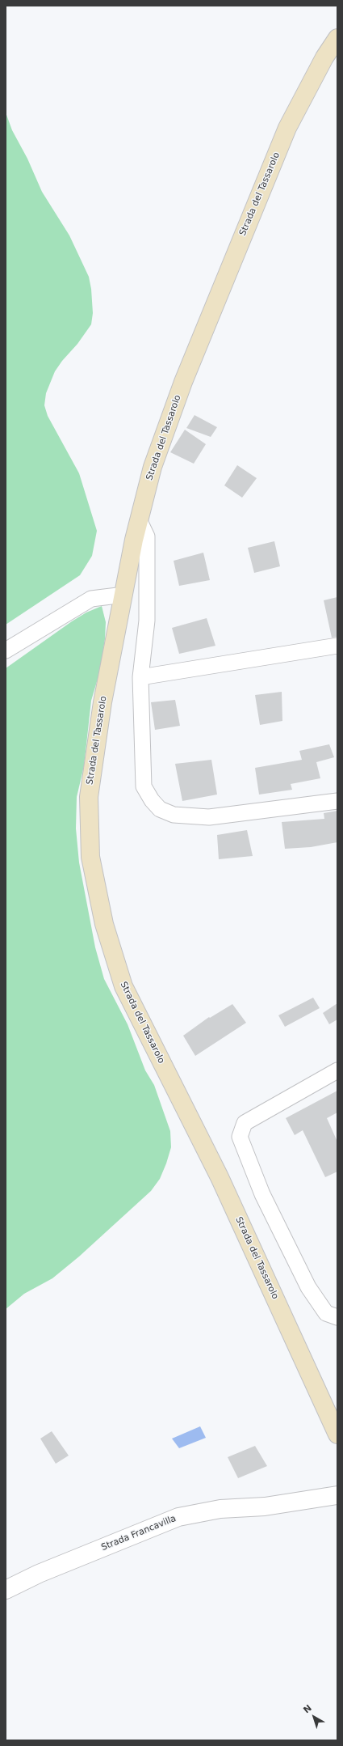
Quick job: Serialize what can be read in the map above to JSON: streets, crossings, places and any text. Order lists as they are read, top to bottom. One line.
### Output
{"streets":{"main road":["Strada del Tassarolo"],"street":["Strada Francavilla"]},"north":"top left"}
